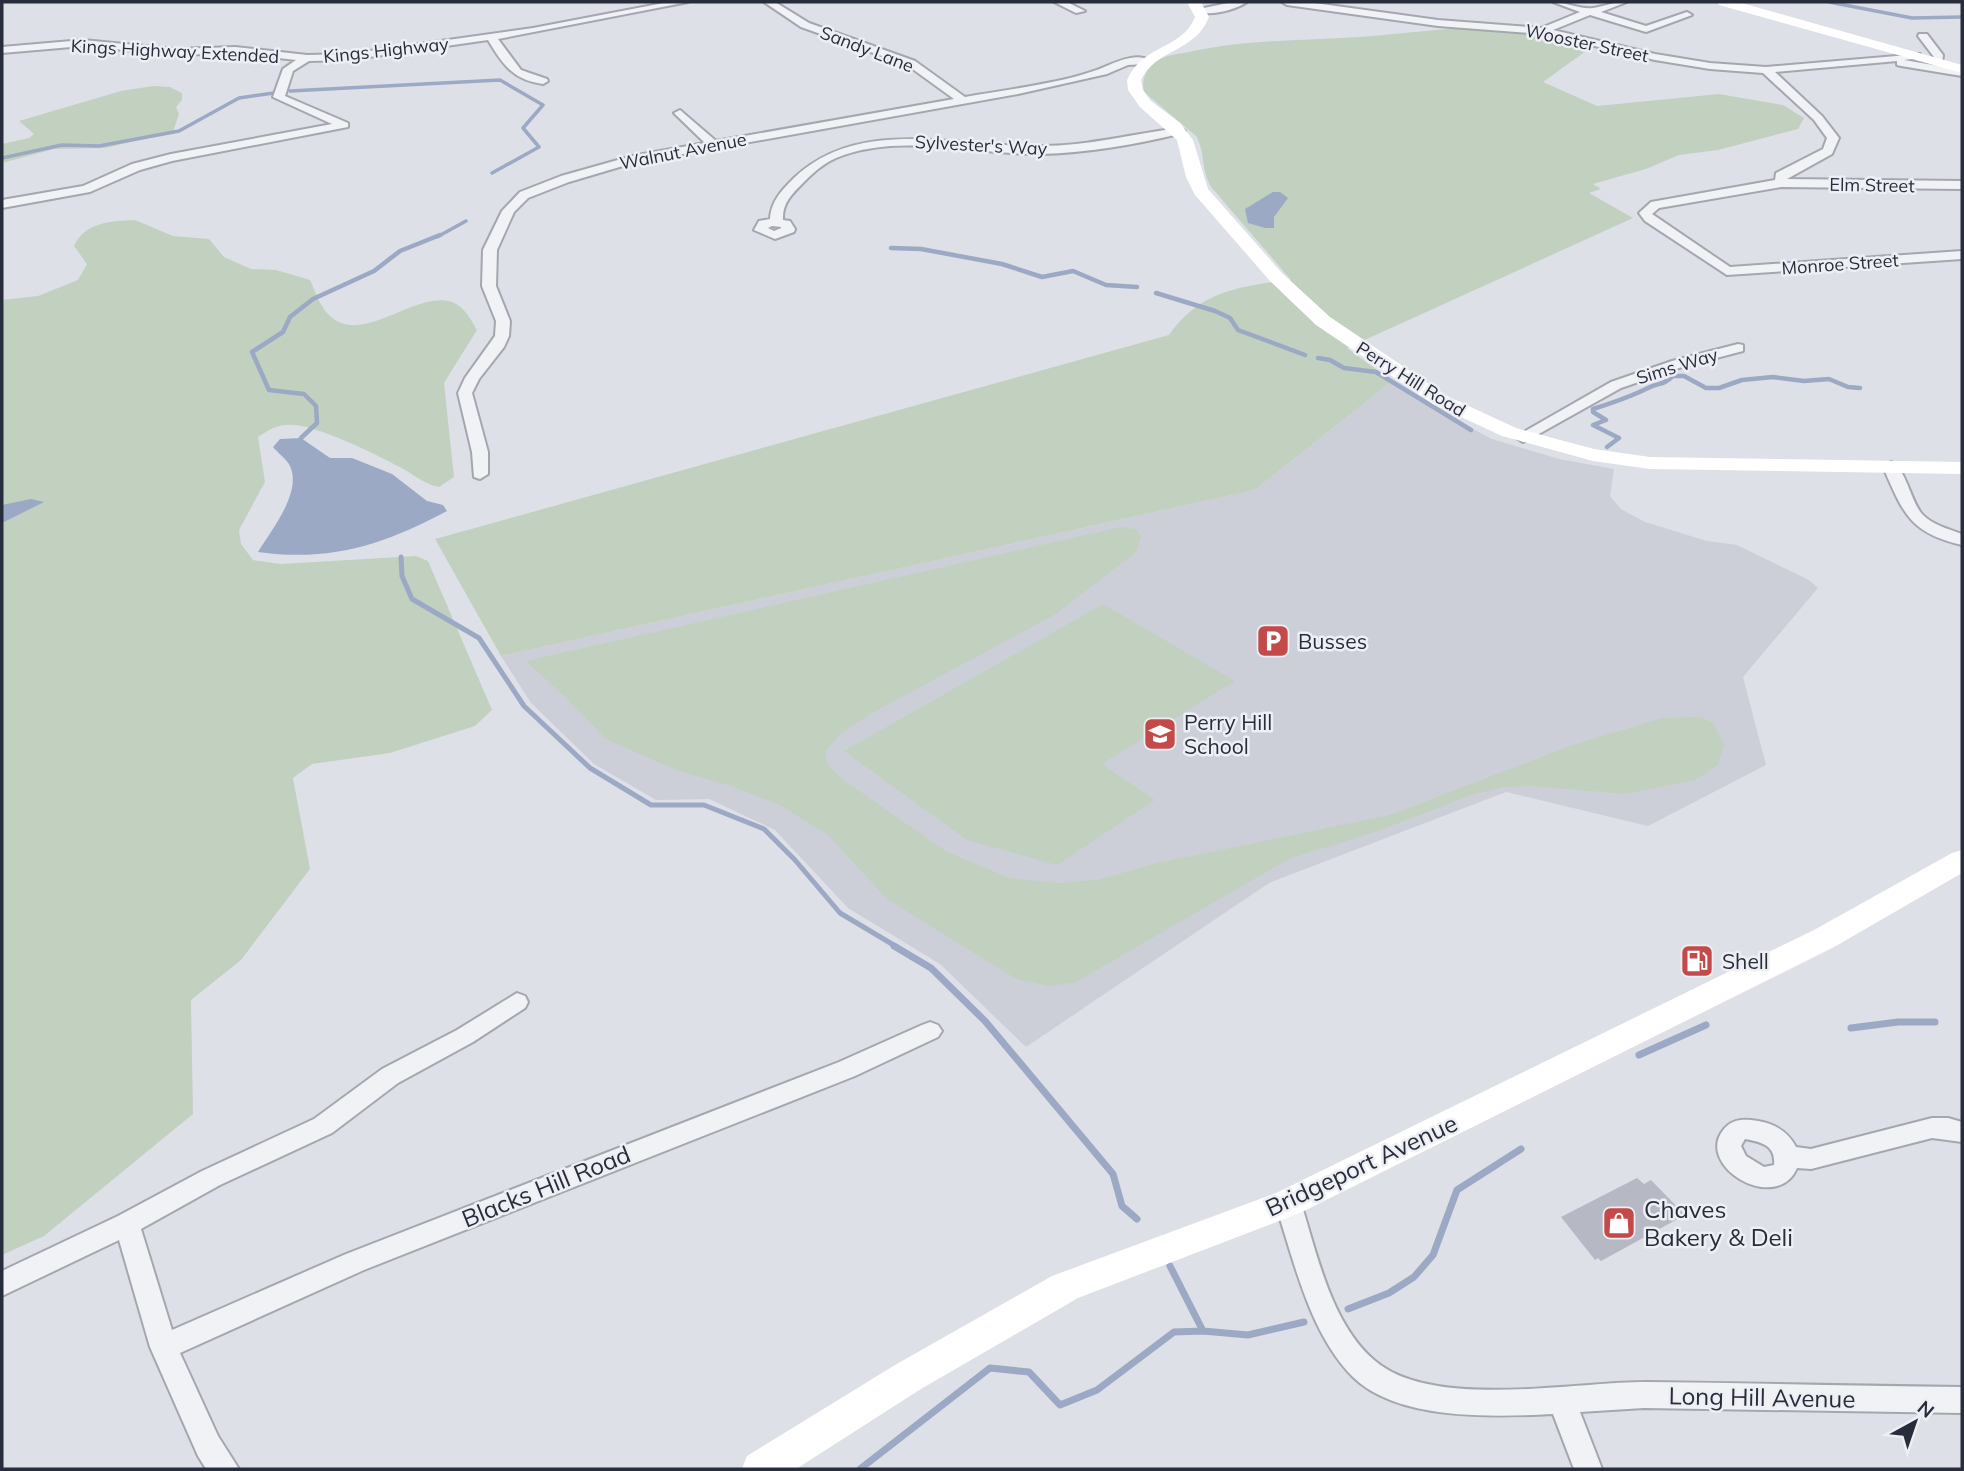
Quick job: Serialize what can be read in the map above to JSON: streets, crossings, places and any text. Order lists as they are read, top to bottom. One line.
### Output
{"streets":{"street":["Wooster Street","Sandy Lane","Kings Highway","Kings Highway Extended","Sylvester's Way","Walnut Avenue","Elm Street","Monroe Street","Sims Way","Perry Hill Road","Bridgeport Avenue","Blacks Hill Road","Long Hill Avenue"]},"crossings":[["Sandy Lane","Walnut Avenue"],["Kings Highway","Kings Highway Extended"],["Sylvester's Way","Perry Hill Road"],["Elm Street","Monroe Street"],["Bridgeport Avenue","Long Hill Avenue"]],"places":{"parking":["Busses"],"school or university":["Perry Hill School"],"fuel station":["Shell"],"shop":["Chaves Bakery & Deli"]},"north":"top right"}
